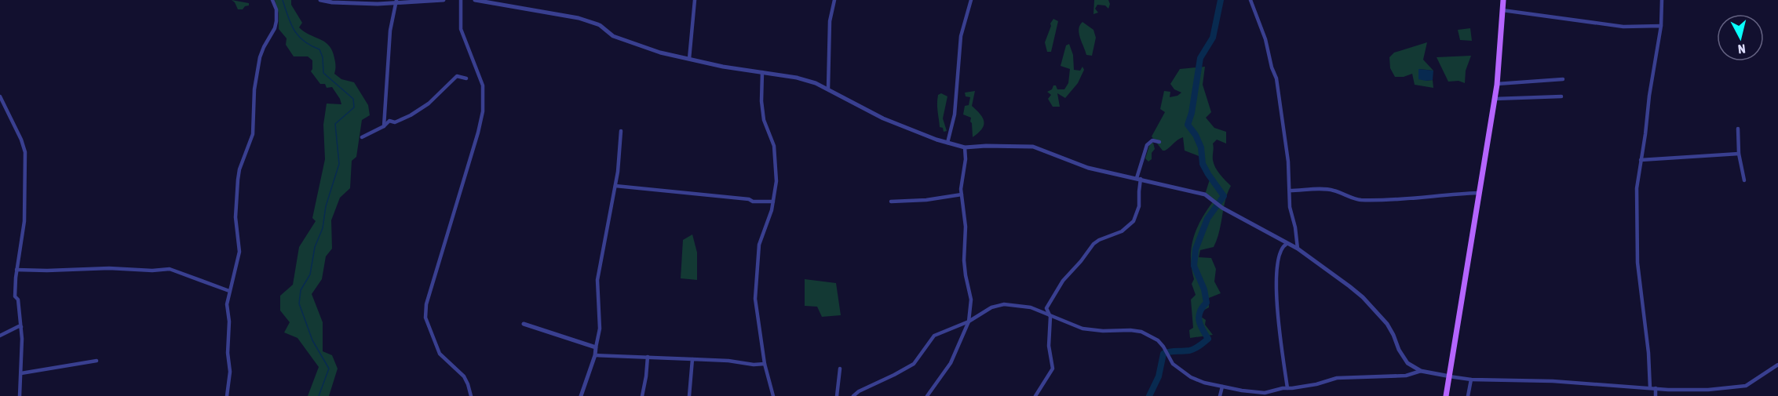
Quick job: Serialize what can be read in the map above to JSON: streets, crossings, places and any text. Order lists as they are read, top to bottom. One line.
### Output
{"north":"bottom"}
